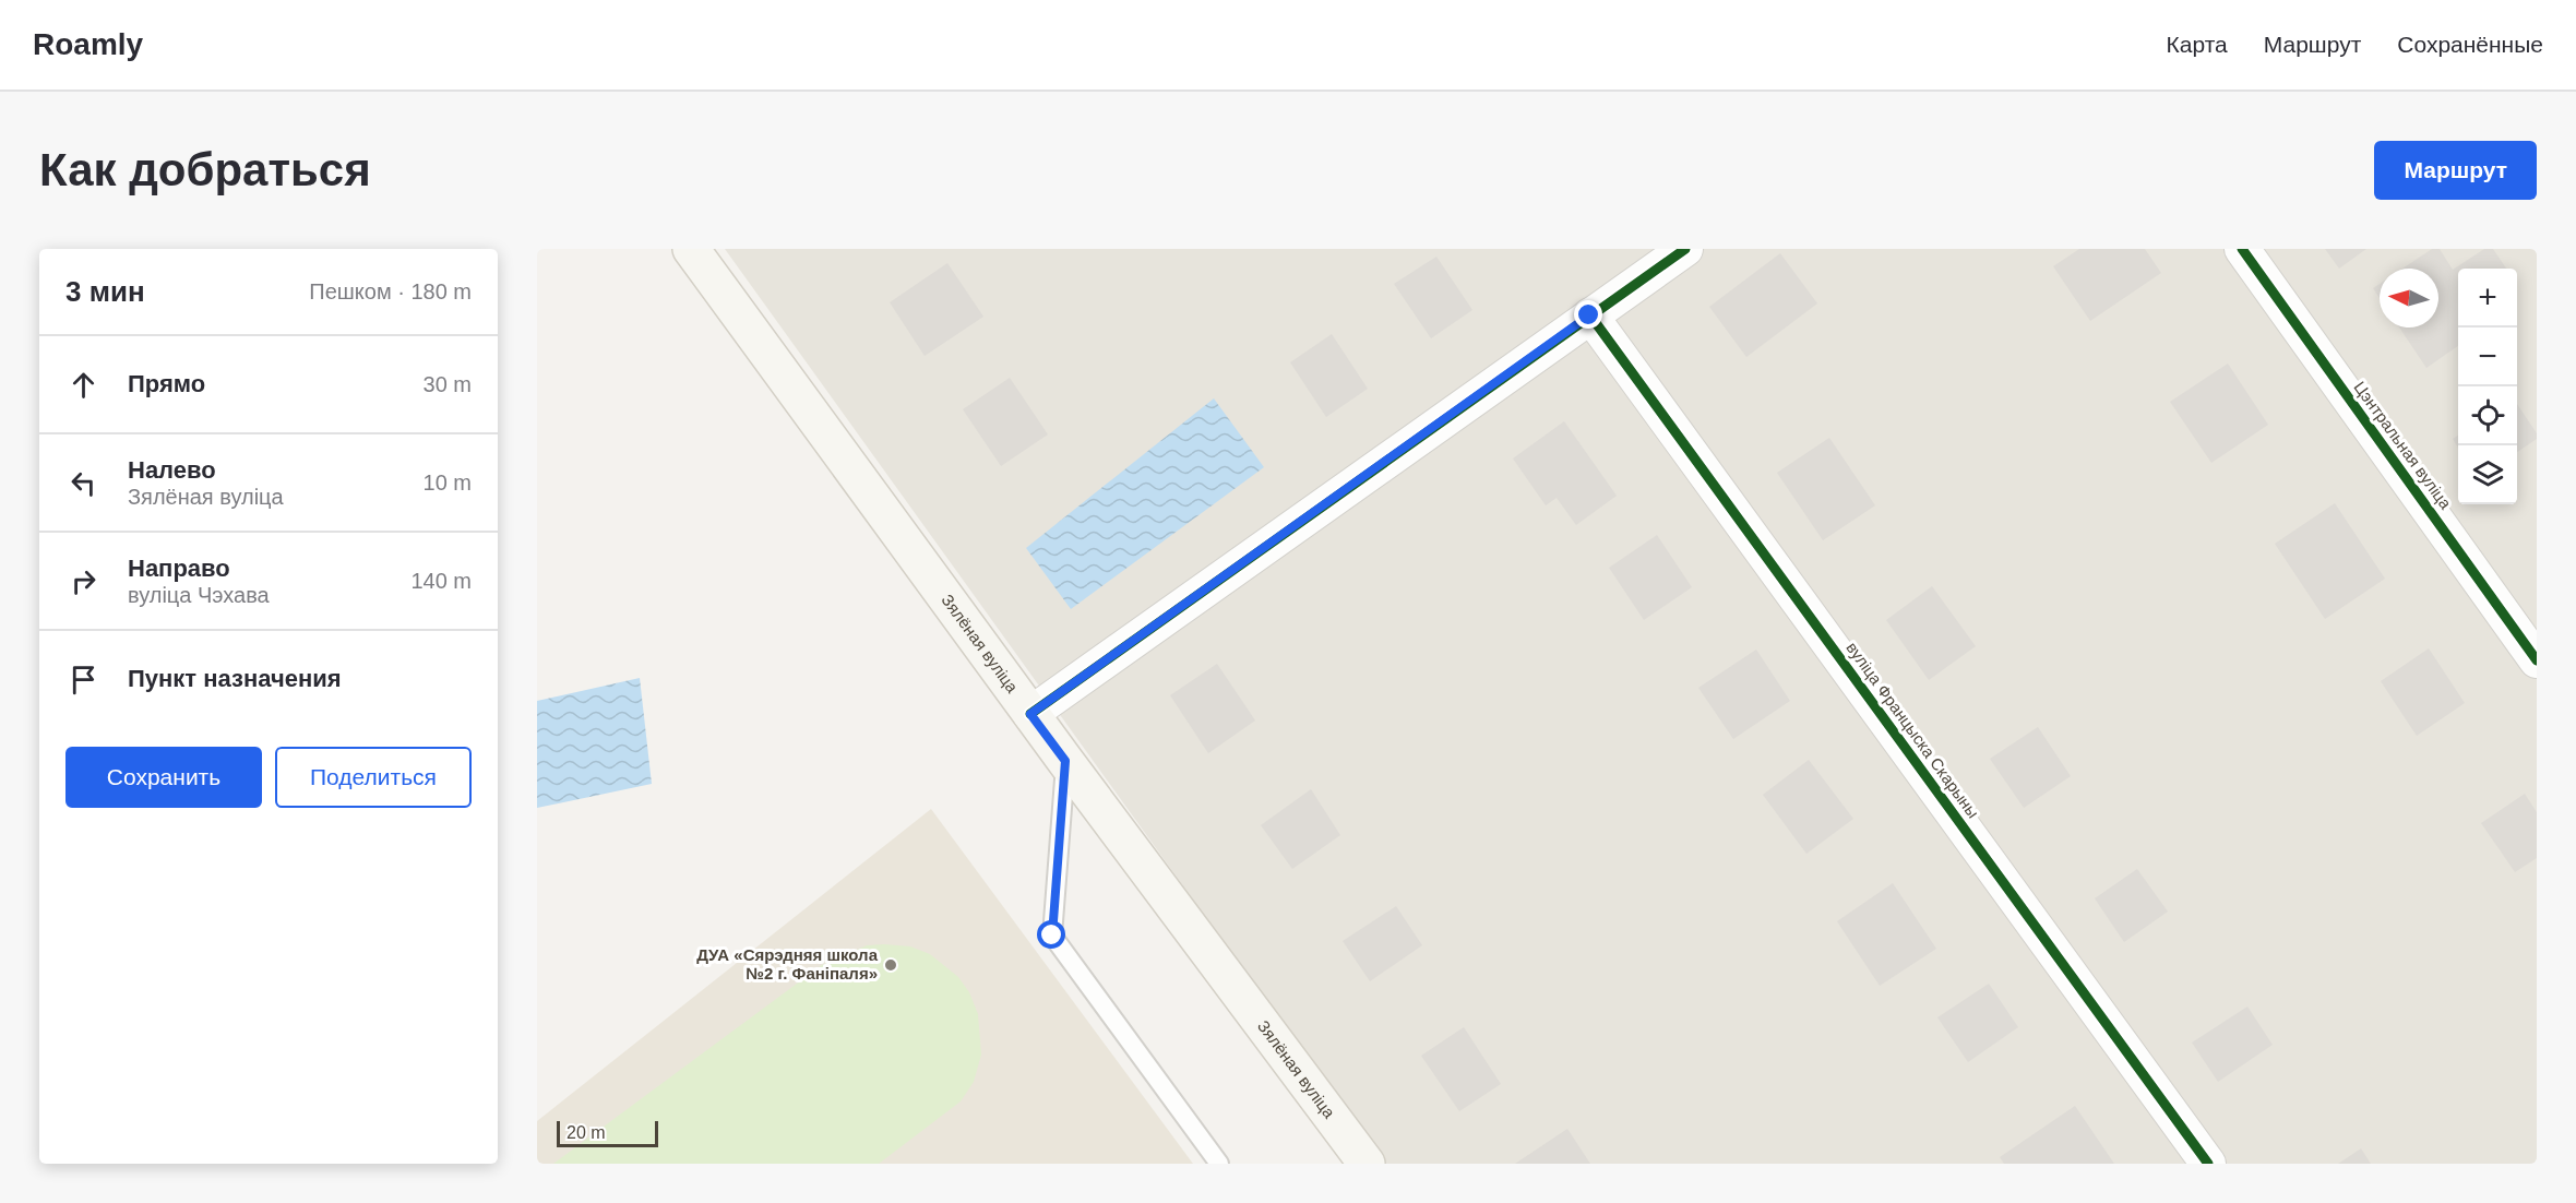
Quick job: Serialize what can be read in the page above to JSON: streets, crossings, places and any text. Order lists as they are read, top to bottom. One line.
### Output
{"streets":{"main road":["Зялёная вуліца"],"street":["Цэнтральная вуліца","вуліца Францыска Скарыны"]},"places":["ДУА «Сярэдняя школа №2 г. Фаніпаля»"],"scale_bar":"20 m","north":"left","page":{"header":"Roamly","nav":["Карта","Маршрут","Сохранённые"],"buttons":["Маршрут",["Сохранить","Поделиться"]],"title":"Как добраться","heading":["3 мин","Пешком · 180 m"],"map_buttons":["+","−"],"list":[["Прямо","30 m"],["Налево","Зялёная вуліца","10 m"],["Направо","вуліца Чэхава","140 m"],"Пункт назначения"],"scale":"20 m"}}
